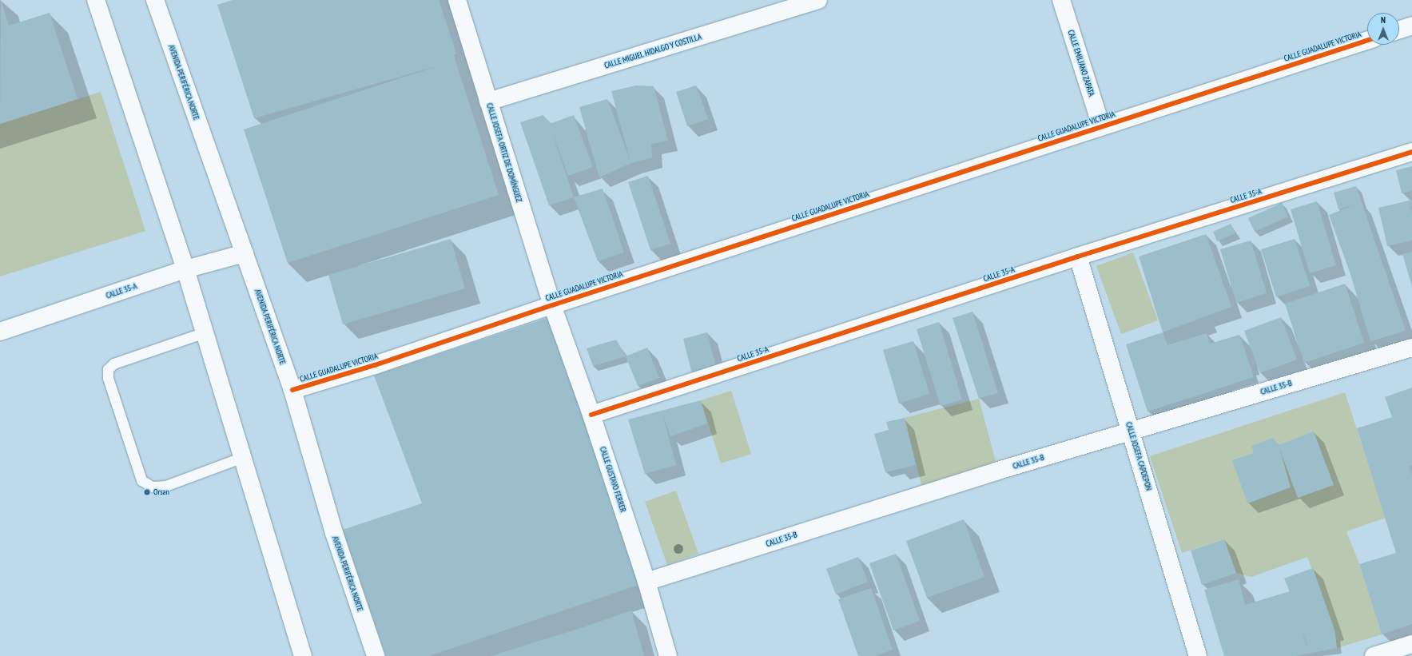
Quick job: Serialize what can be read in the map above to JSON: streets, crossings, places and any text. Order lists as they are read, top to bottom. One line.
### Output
{"streets":{"street":["CALLE GUADALUPE VICTORIA","CALLE MIGUEL HIDALGO Y COSTILLA","CALLE EMILIANO ZAPATA","AVENIDA PERIFÉRICA NORTE","CALLE JOSEFA ORTIZ DE DOMÍNGUEZ","CALLE 35-A","CALLE 35-B","CALLE JOSEFA CAPDEPON","CALLE GUSTAVO FERRER"]},"crossings":[["CALLE GUADALUPE VICTORIA","CALLE EMILIANO ZAPATA"],["CALLE GUADALUPE VICTORIA","AVENIDA PERIFÉRICA NORTE"],["CALLE GUADALUPE VICTORIA","CALLE JOSEFA ORTIZ DE DOMÍNGUEZ"],["CALLE GUADALUPE VICTORIA","CALLE GUSTAVO FERRER"],["CALLE MIGUEL HIDALGO Y COSTILLA","CALLE JOSEFA ORTIZ DE DOMÍNGUEZ"],["AVENIDA PERIFÉRICA NORTE","CALLE 35-A"],["CALLE JOSEFA ORTIZ DE DOMÍNGUEZ","CALLE GUSTAVO FERRER"],["CALLE 35-A","CALLE JOSEFA CAPDEPON"],["CALLE 35-A","CALLE GUSTAVO FERRER"],["CALLE 35-B","CALLE JOSEFA CAPDEPON"],["CALLE 35-B","CALLE GUSTAVO FERRER"]],"places":["Orsan"],"north":"top"}
